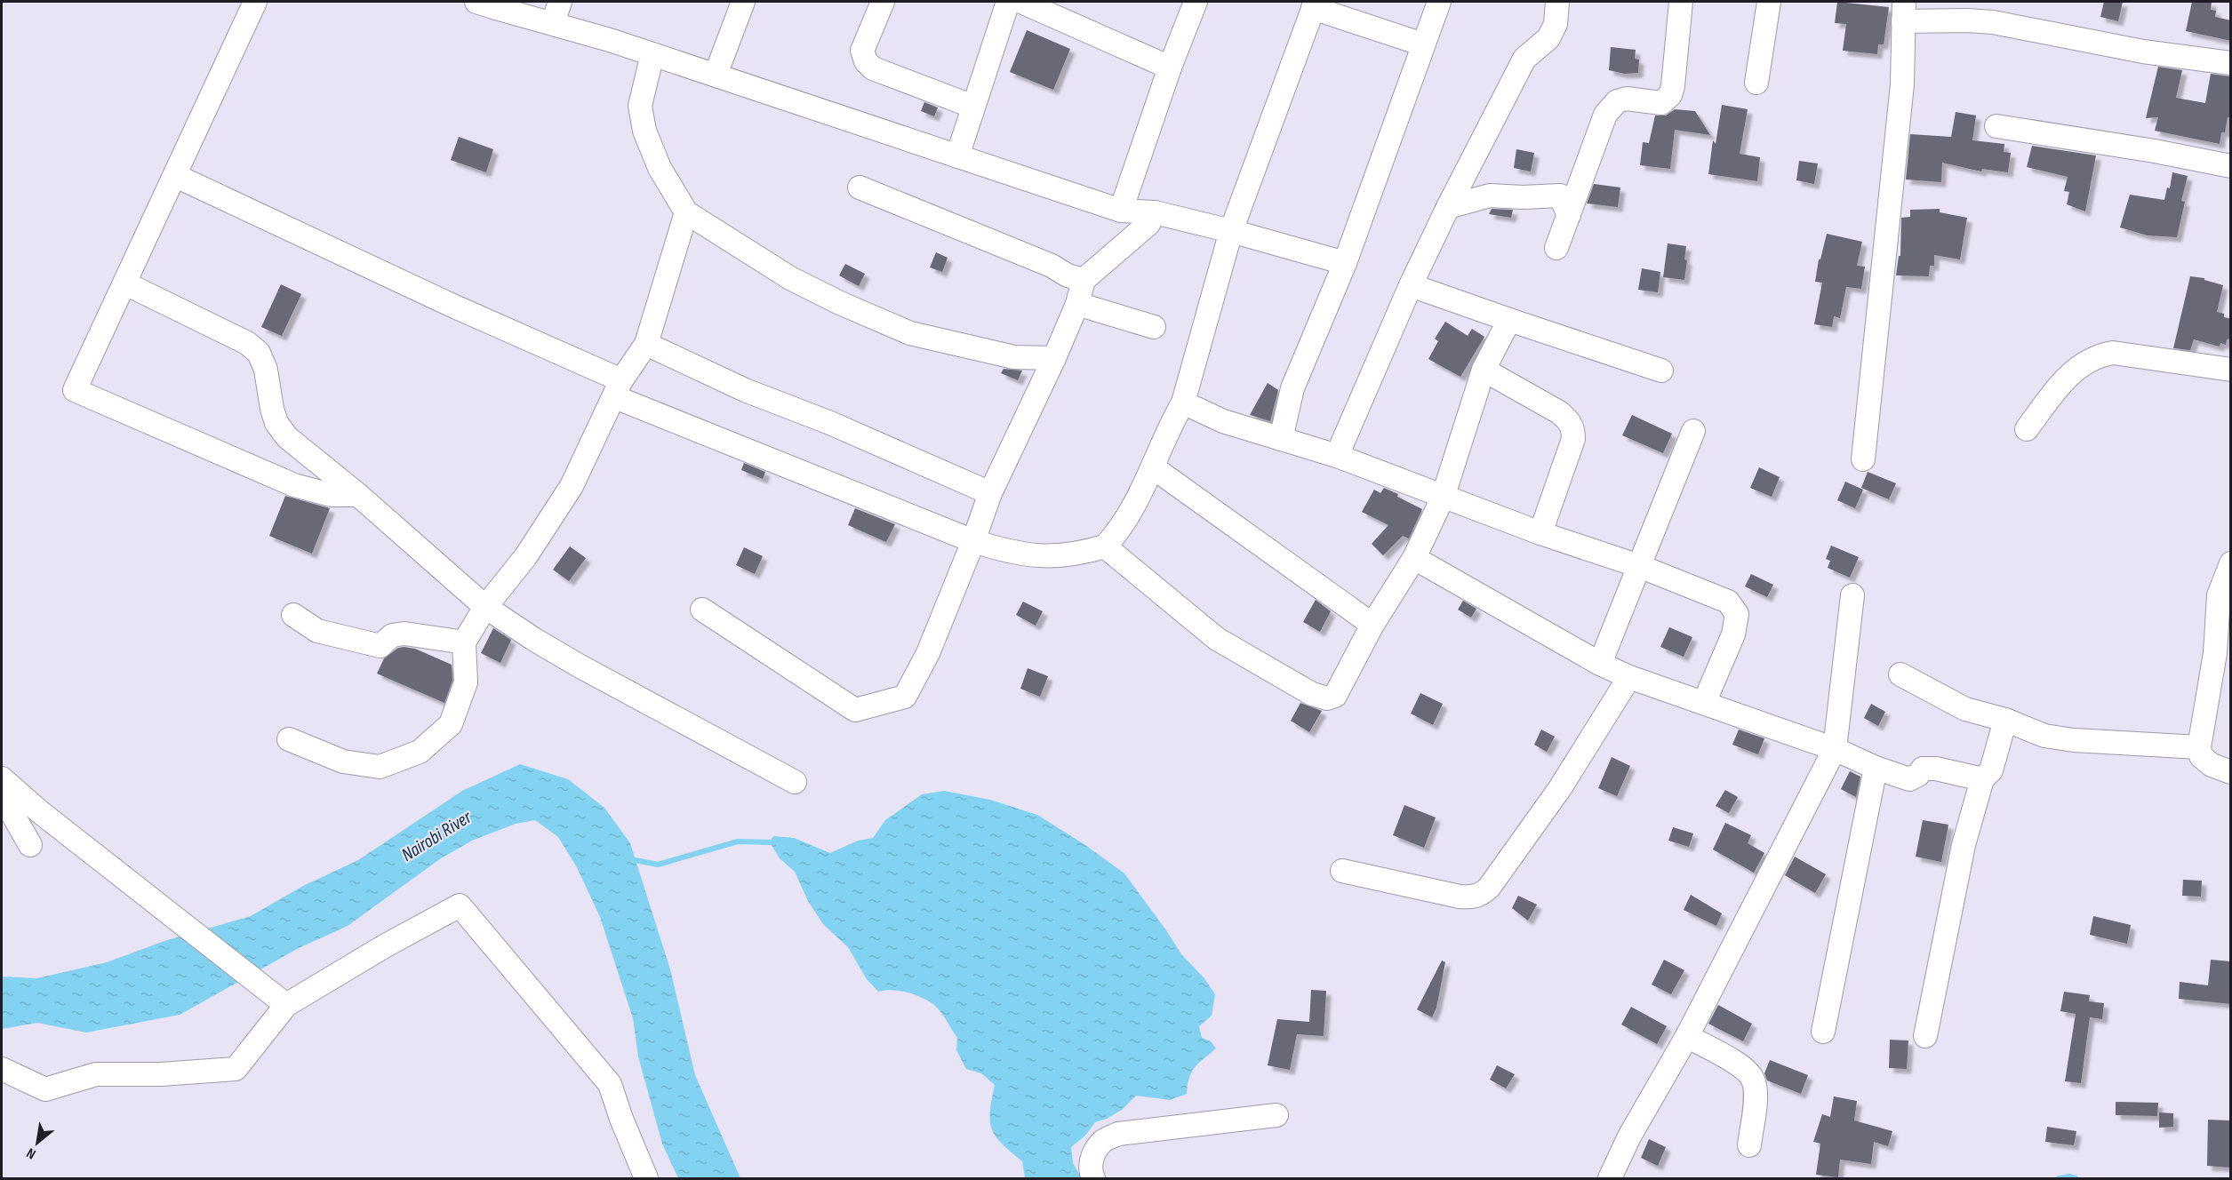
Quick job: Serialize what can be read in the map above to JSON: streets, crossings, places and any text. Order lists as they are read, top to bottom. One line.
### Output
{"water":["Nairobi River"],"north":"bottom left"}
